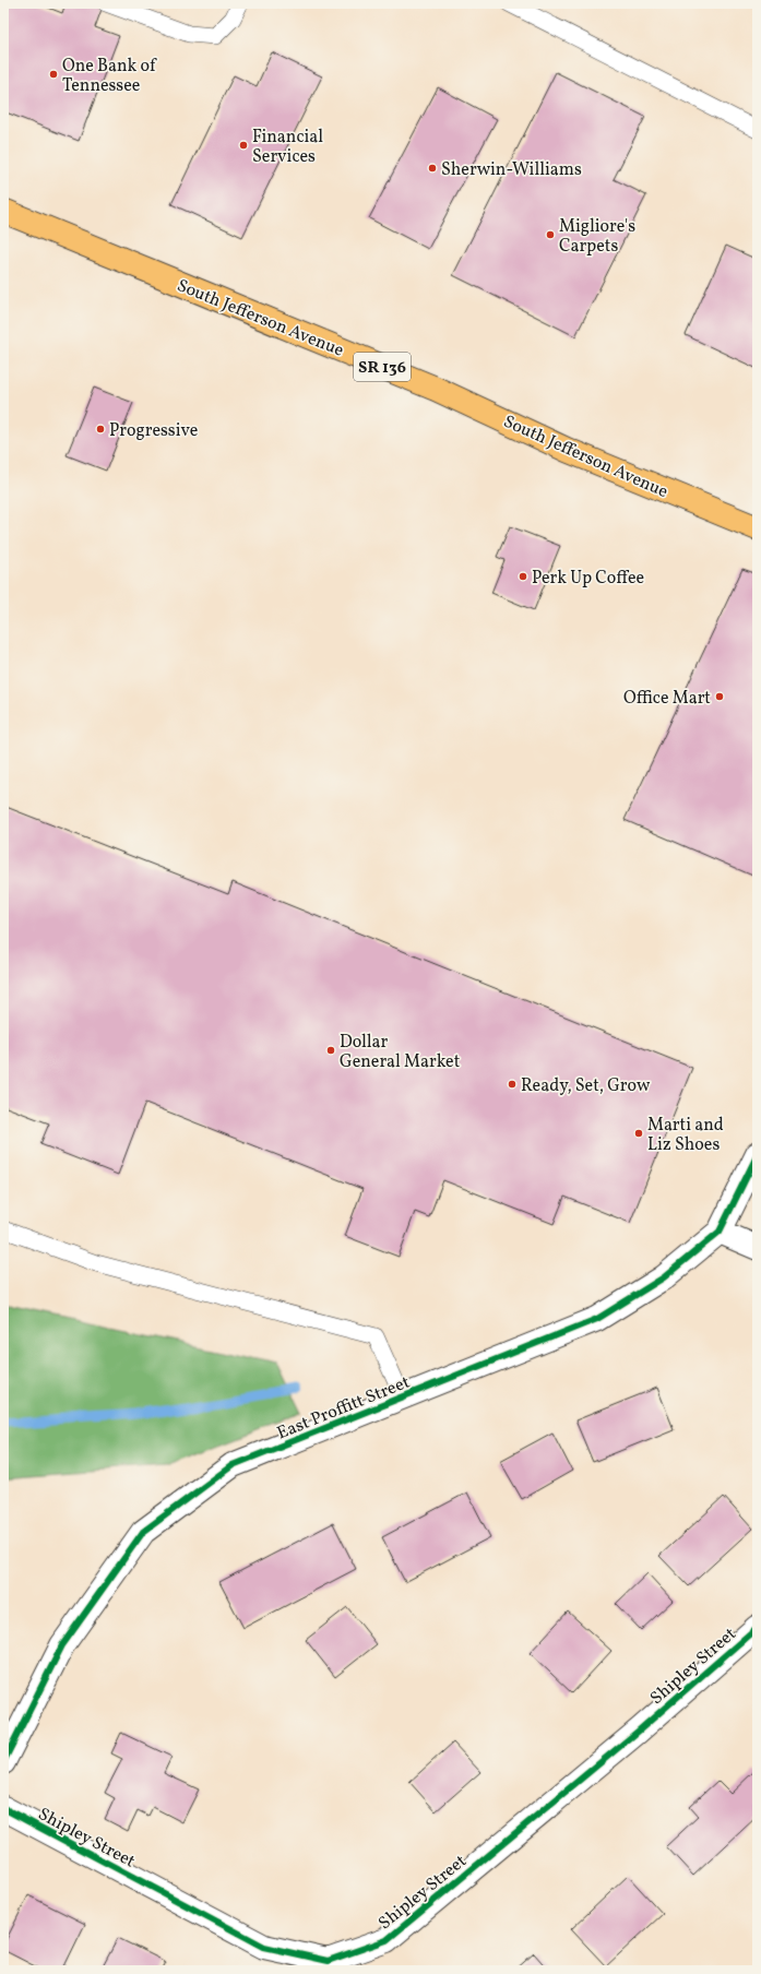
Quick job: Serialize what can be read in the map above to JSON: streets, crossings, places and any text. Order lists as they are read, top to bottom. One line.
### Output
{"streets":{"main road":["South Jefferson Avenue","SR 136"],"street":["East Proffitt Street","Shipley Street"]},"places":["One Bank of Tennessee","Financial Services","Sherwin-Williams","Migliore's Carpets","Progressive","Perk Up Coffee","Office Mart","Dollar General Market","Ready, Set, Grow","Marti and Liz Shoes"]}
